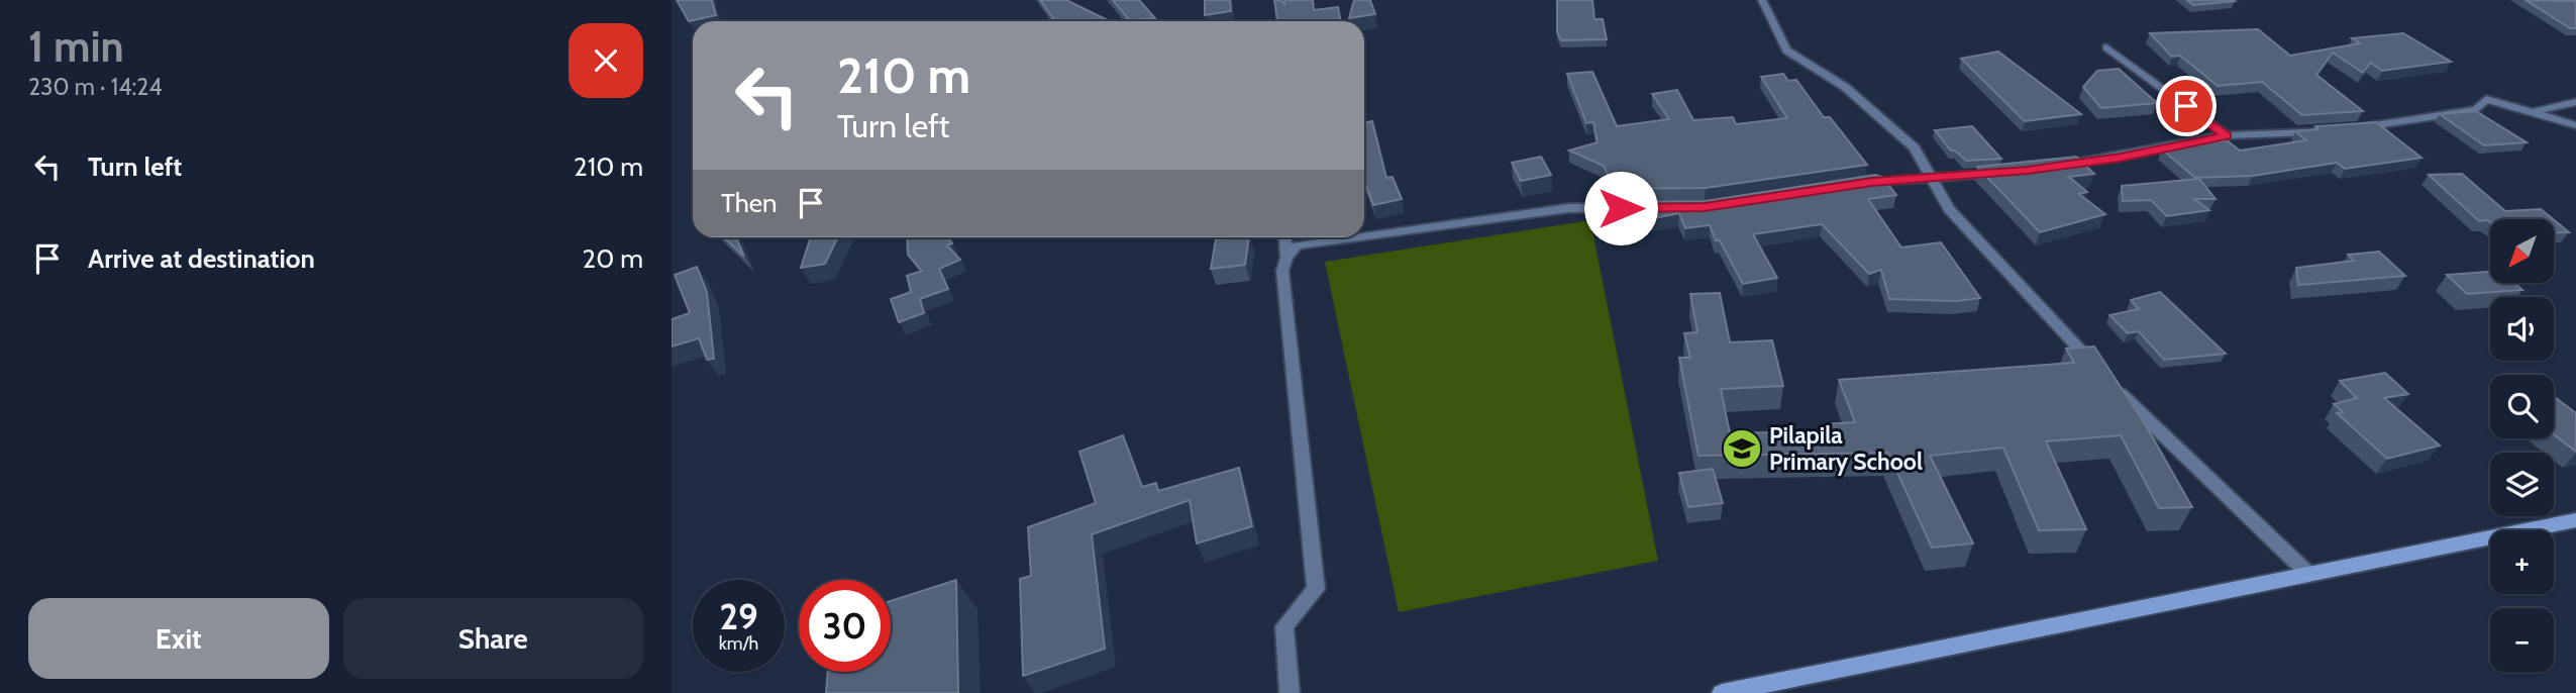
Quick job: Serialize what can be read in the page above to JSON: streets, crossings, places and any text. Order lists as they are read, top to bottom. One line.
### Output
{"places":{"school or university":["Pilapila Primary School"]},"north":"bottom left","page":{"heading":["1 min","230 m · 14:24"],"turn":["210 m","Turn left"],"list":[{"name":"Turn left","value":"210 m"},{"name":"Arrive at destination","value":"20 m"}],"then":"Then","map_buttons":["+","−"],"speed":"29 km/h","limit":"30","buttons":["Exit","Share"]}}
